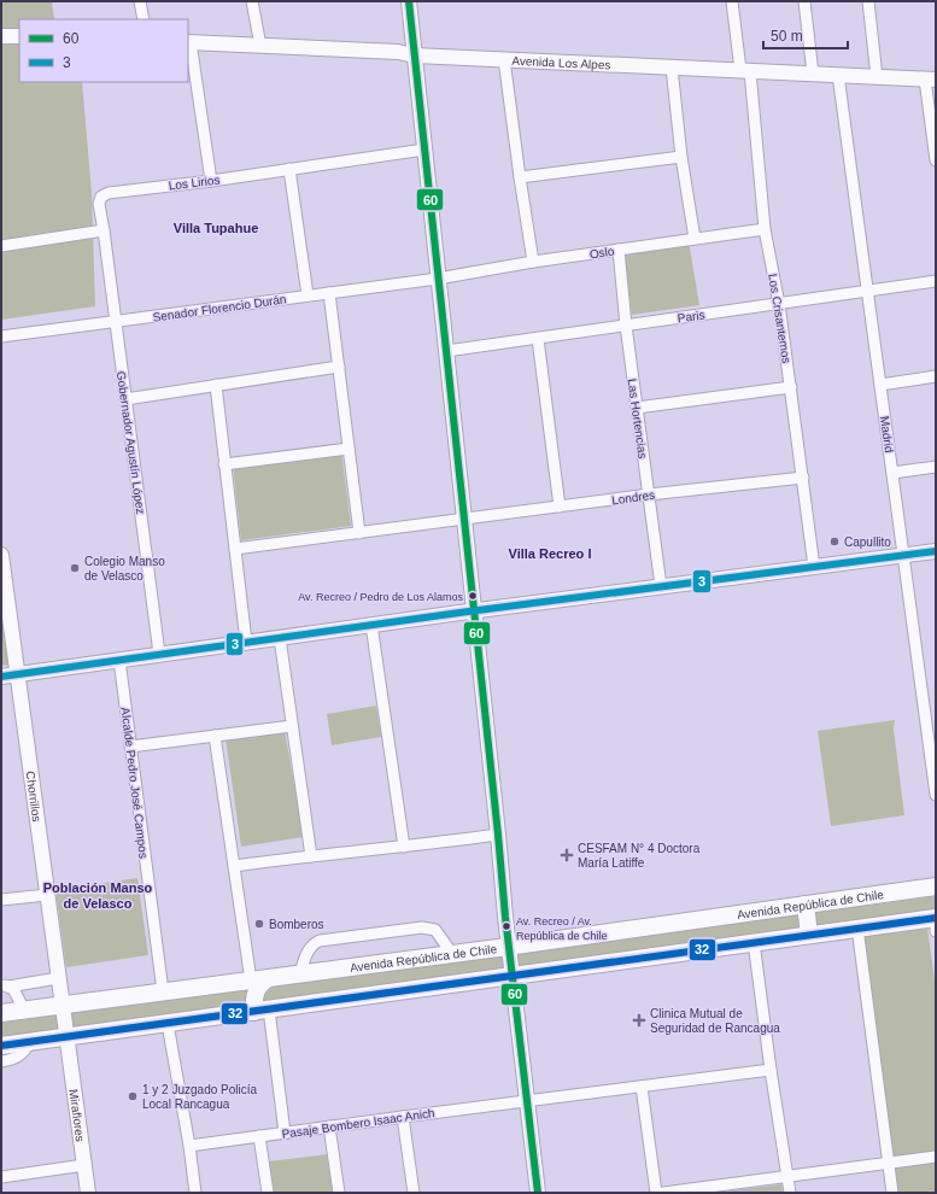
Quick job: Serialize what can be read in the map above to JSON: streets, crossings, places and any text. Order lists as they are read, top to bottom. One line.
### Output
{"streets":{"main road":["Avenida República de Chile"],"street":["Avenida Los Alpes","Los Lirios","Oslo","Senador Florencio Durán","Paris","Los Crisantemos","Las Hortencias","Madrid","Gobernador Agustín López","Londres","Alcalde Pedro José Campos","Chorrillos","Miraflores","Pasaje Bombero Isaac Anich"]},"crossings":[["Avenida Los Alpes","Los Crisantemos"],["Avenida Los Alpes","Madrid"],["Los Lirios","Gobernador Agustín López"],["Oslo","Senador Florencio Durán"],["Oslo","Los Crisantemos"],["Oslo","Las Hortencias"],["Senador Florencio Durán","Gobernador Agustín López"],["Paris","Los Crisantemos"],["Paris","Las Hortencias"],["Paris","Madrid"],["Los Crisantemos","Londres"],["Las Hortencias","Londres"],["Alcalde Pedro José Campos","Avenida República de Chile"],["Chorrillos","Avenida República de Chile"],["Chorrillos","Miraflores"]],"districts":["Villa Tupahue","Villa Recreo I","Población Manso de Velasco"],"places":{"other":["Capullito","Colegio Manso de Velasco","Av. Recreo / Pedro de Los Alamos","Bomberos","Av. Recreo / Av. República de Chile","1 y 2 Juzgado Policía Local Rancagua"],"health":["CESFAM N° 4 Doctora María Latiffe","Clinica Mutual de Seguridad de Rancagua"]},"lines":["transit line 60","transit line 3","transit line 32"],"legend":["60","3"],"scale_bar":"50 m"}
